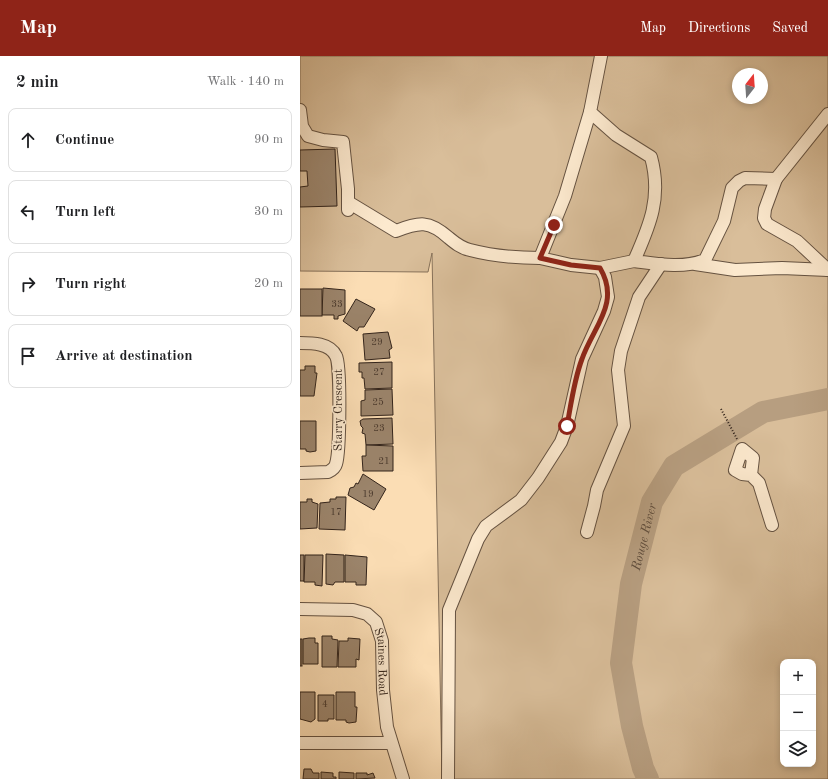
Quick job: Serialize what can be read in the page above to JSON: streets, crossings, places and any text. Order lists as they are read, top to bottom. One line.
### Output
{"streets":{"street":["Starry Crescent","Staines Road"]},"water":["Rouge River"],"house_numbers":["33","29","27","25","23","21","19","17","4"],"north":"top","page":{"header":"Map","nav":["Map","Directions","Saved"],"heading":["2 min","Walk · 140 m"],"list":[["Continue","90 m"],["Turn left","30 m"],["Turn right","20 m"],"Arrive at destination"],"map_buttons":["+","−"]}}
